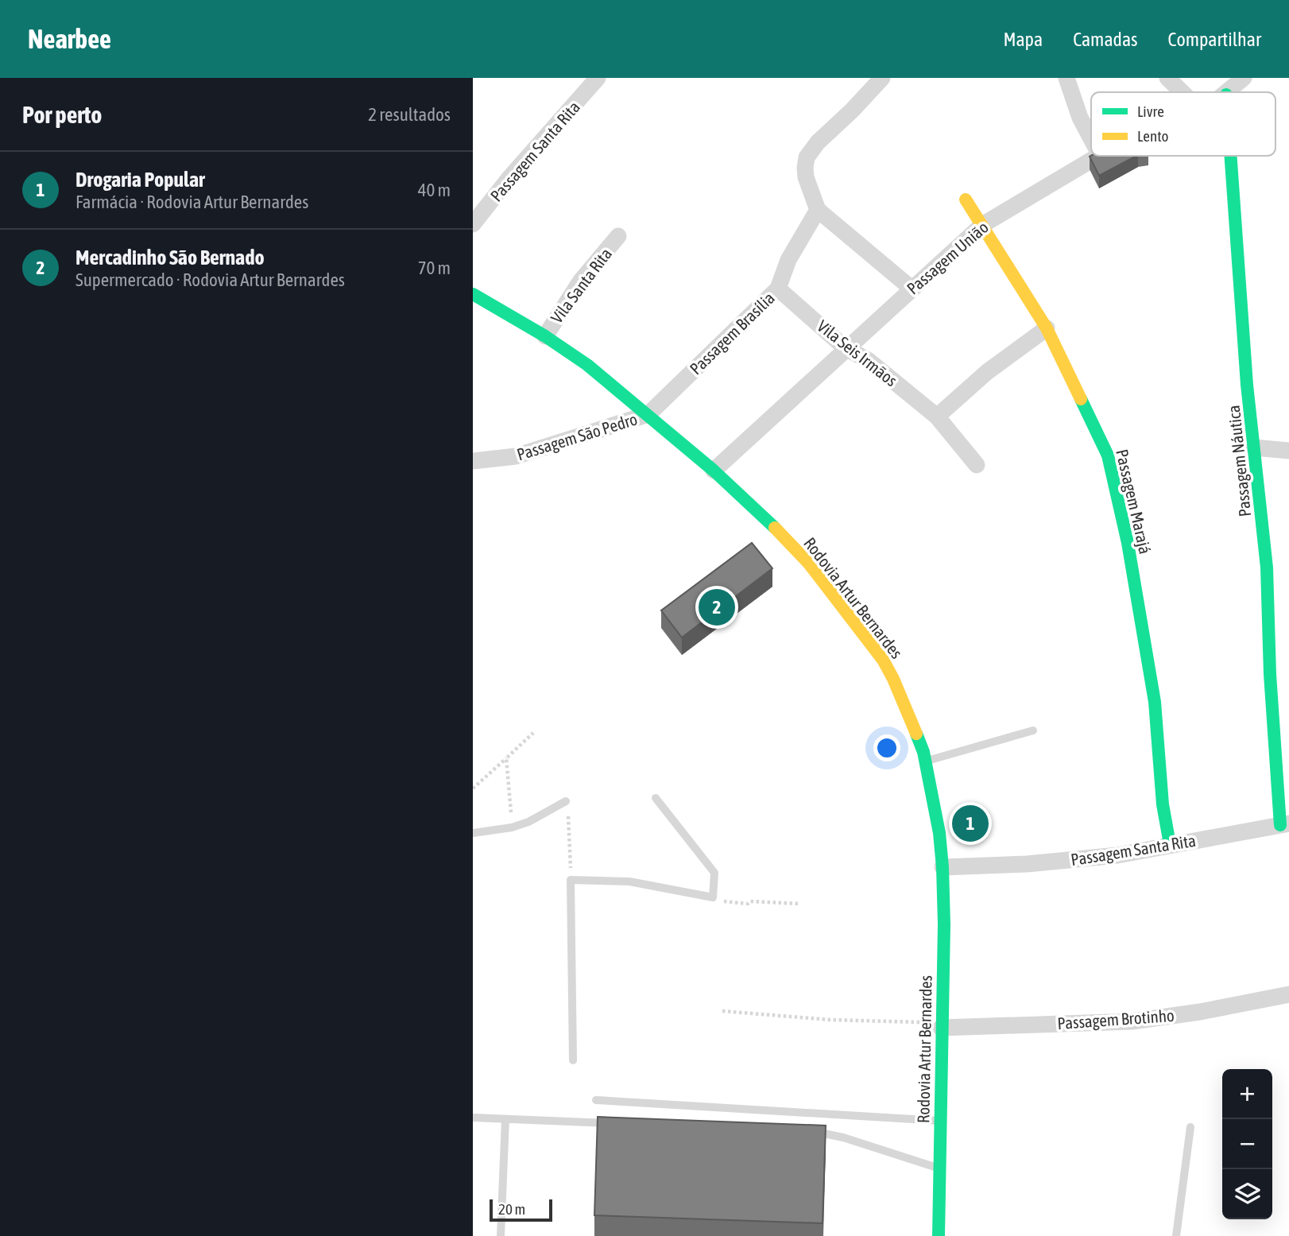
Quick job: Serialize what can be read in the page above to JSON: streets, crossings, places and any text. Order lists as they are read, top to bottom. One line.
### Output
{"streets":{"street":["Passagem Santa Rita","Passagem União","Vila Santa Rita","Passagem Brasília","Vila Seis Irmãos","Passagem São Pedro","Passagem Náutica","Passagem Marajá","Rodovia Artur Bernardes","Passagem Brotinho"]},"crossings":[["Passagem Santa Rita","Passagem Náutica"],["Passagem Santa Rita","Passagem Marajá"],["Passagem Santa Rita","Rodovia Artur Bernardes"],["Passagem União","Vila Seis Irmãos"],["Passagem União","Passagem Marajá"],["Passagem União","Rodovia Artur Bernardes"],["Vila Santa Rita","Rodovia Artur Bernardes"],["Passagem Brasília","Vila Seis Irmãos"],["Passagem Brasília","Passagem São Pedro"],["Passagem Brasília","Rodovia Artur Bernardes"],["Passagem São Pedro","Rodovia Artur Bernardes"],["Rodovia Artur Bernardes","Passagem Brotinho"]],"legend":["Livre","Lento"],"scale_bar":"20 m","page":{"header":"Nearbee","nav":["Mapa","Camadas","Compartilhar"],"heading":["Por perto","2 resultados"],"list":[{"mark":"1","name":"Drogaria Popular","note":"Farmácia · Rodovia Artur Bernardes","value":"40 m"},{"mark":"2","name":"Mercadinho São Bernado","note":"Supermercado · Rodovia Artur Bernardes","value":"70 m"}],"pins":["2","1"],"map_buttons":["+","−"],"scale":"20 m"}}
